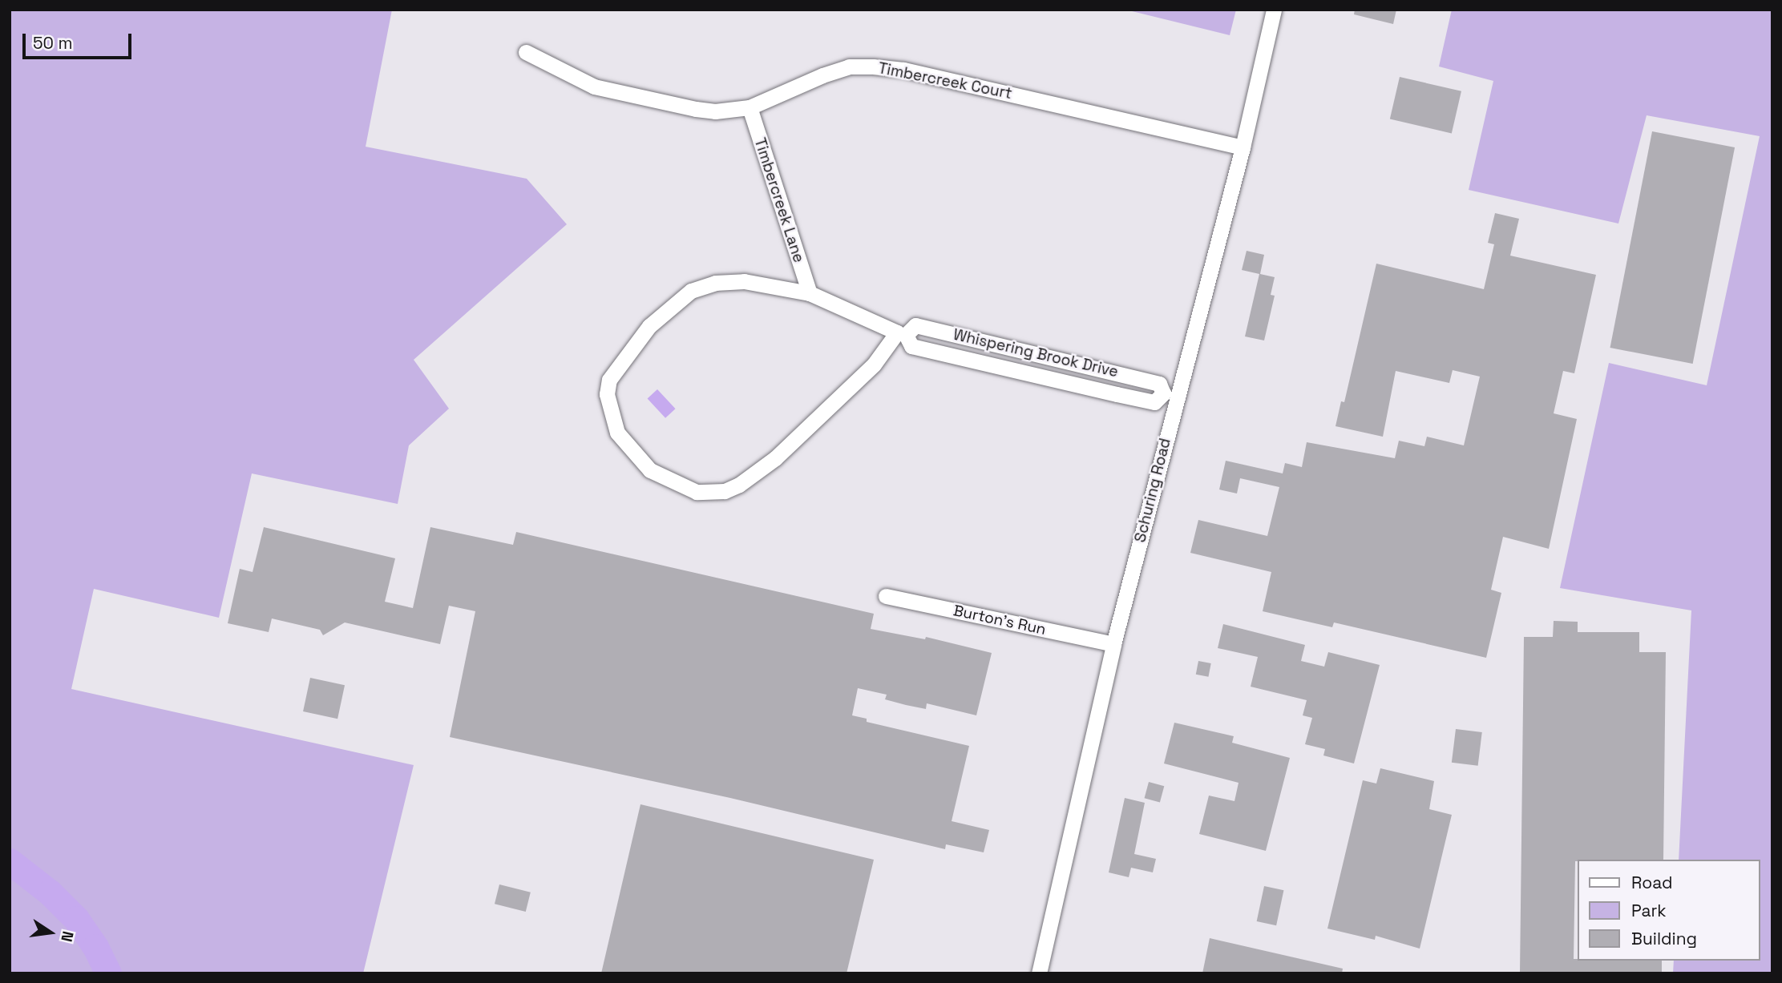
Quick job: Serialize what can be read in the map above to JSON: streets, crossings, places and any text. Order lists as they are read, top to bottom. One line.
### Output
{"streets":{"street":["Timbercreek Court","Timbercreek Lane","Whispering Brook Drive","Schuring Road","Burton's Run"]},"crossings":[["Timbercreek Court","Timbercreek Lane"],["Timbercreek Court","Schuring Road"],["Timbercreek Lane","Whispering Brook Drive"],["Whispering Brook Drive","Schuring Road"],["Schuring Road","Burton's Run"]],"legend":["Road","Park","Building"],"scale_bar":"50 m","north":"right"}
